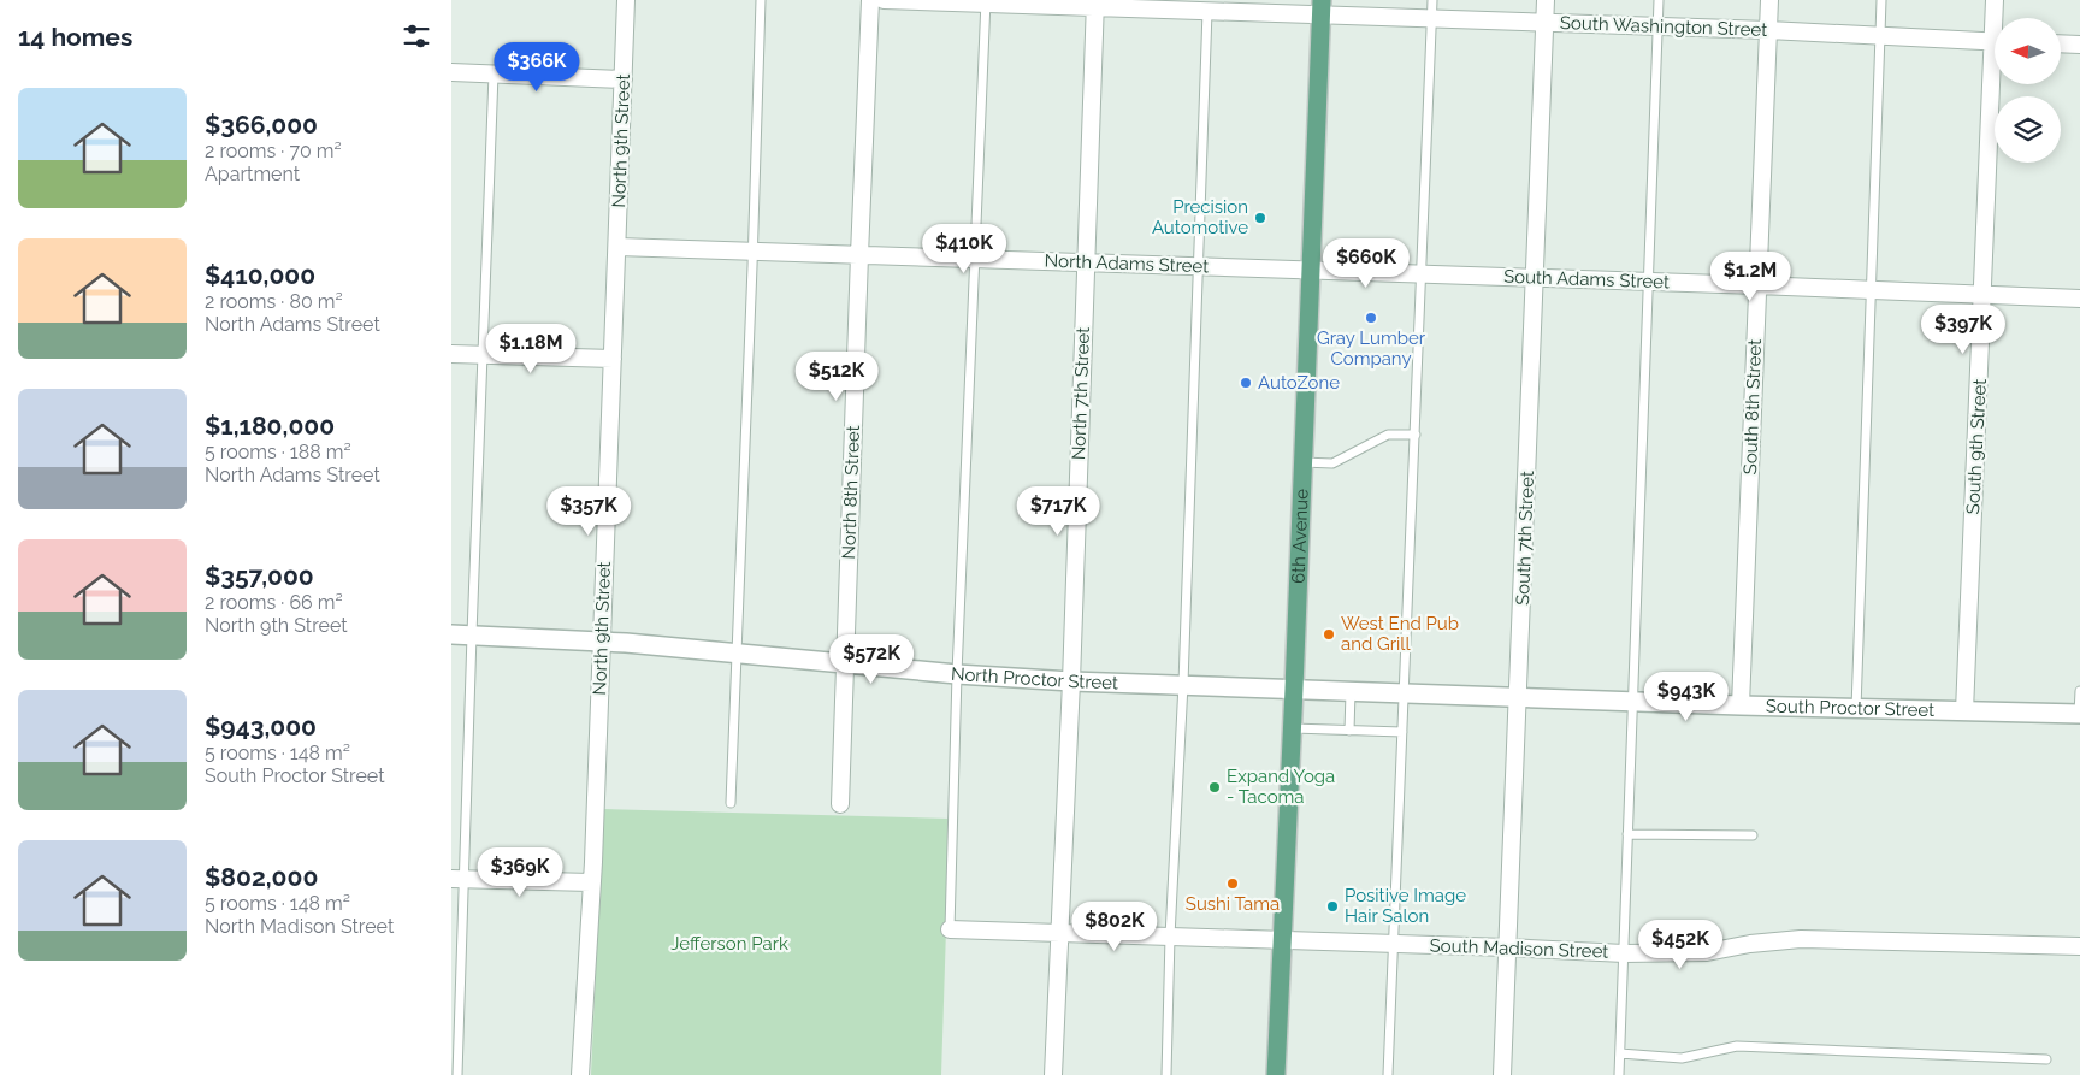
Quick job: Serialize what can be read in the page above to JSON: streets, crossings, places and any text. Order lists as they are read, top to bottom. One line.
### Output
{"streets":{"main road":["6th Avenue"],"street":["South Washington Street","North 9th Street","North Adams Street","South Adams Street","North 7th Street","South 8th Street","South 9th Street","North 8th Street","South 7th Street","North Proctor Street","South Proctor Street","South Madison Street"]},"crossings":[["South Washington Street","North 7th Street"],["South Washington Street","South 8th Street"],["South Washington Street","6th Avenue"],["South Washington Street","South 7th Street"],["North 9th Street","North Adams Street"],["North 9th Street","North Proctor Street"],["North Adams Street","South Adams Street"],["North Adams Street","North 7th Street"],["North Adams Street","North 8th Street"],["North Adams Street","6th Avenue"],["South Adams Street","South 8th Street"],["South Adams Street","South 9th Street"],["South Adams Street","6th Avenue"],["South Adams Street","South 7th Street"],["North 7th Street","North Proctor Street"],["North 7th Street","South Madison Street"],["South 8th Street","South Proctor Street"],["South 9th Street","South Proctor Street"],["North 8th Street","North Proctor Street"],["6th Avenue","North Proctor Street"],["6th Avenue","South Proctor Street"],["6th Avenue","South Madison Street"],["South 7th Street","South Proctor Street"],["South 7th Street","South Madison Street"],["North Proctor Street","South Proctor Street"]],"parks":["Jefferson Park"],"places":["Precision Automotive","Gray Lumber Company","AutoZone","West End Pub and Grill","Expand Yoga - Tacoma","Sushi Tama","Positive Image Hair Salon"],"north":"left","page":{"heading":"14 homes","price":["$366K","$410K","$660K","$1.2M","$397K","$1.18M","$512K","$357K","$717K","$572K","$943K","$369K","$802K","$452K"],"list":[{"name":"$366,000","note":"2 rooms · 70 m² · Apartment"},{"name":"$410,000","note":"2 rooms · 80 m² · North Adams Street"},{"name":"$1,180,000","note":"5 rooms · 188 m² · North Adams Street"},{"name":"$357,000","note":"2 rooms · 66 m² · North 9th Street"},{"name":"$943,000","note":"5 rooms · 148 m² · South Proctor Street"},{"name":"$802,000","note":"5 rooms · 148 m² · North Madison Street"}]}}
